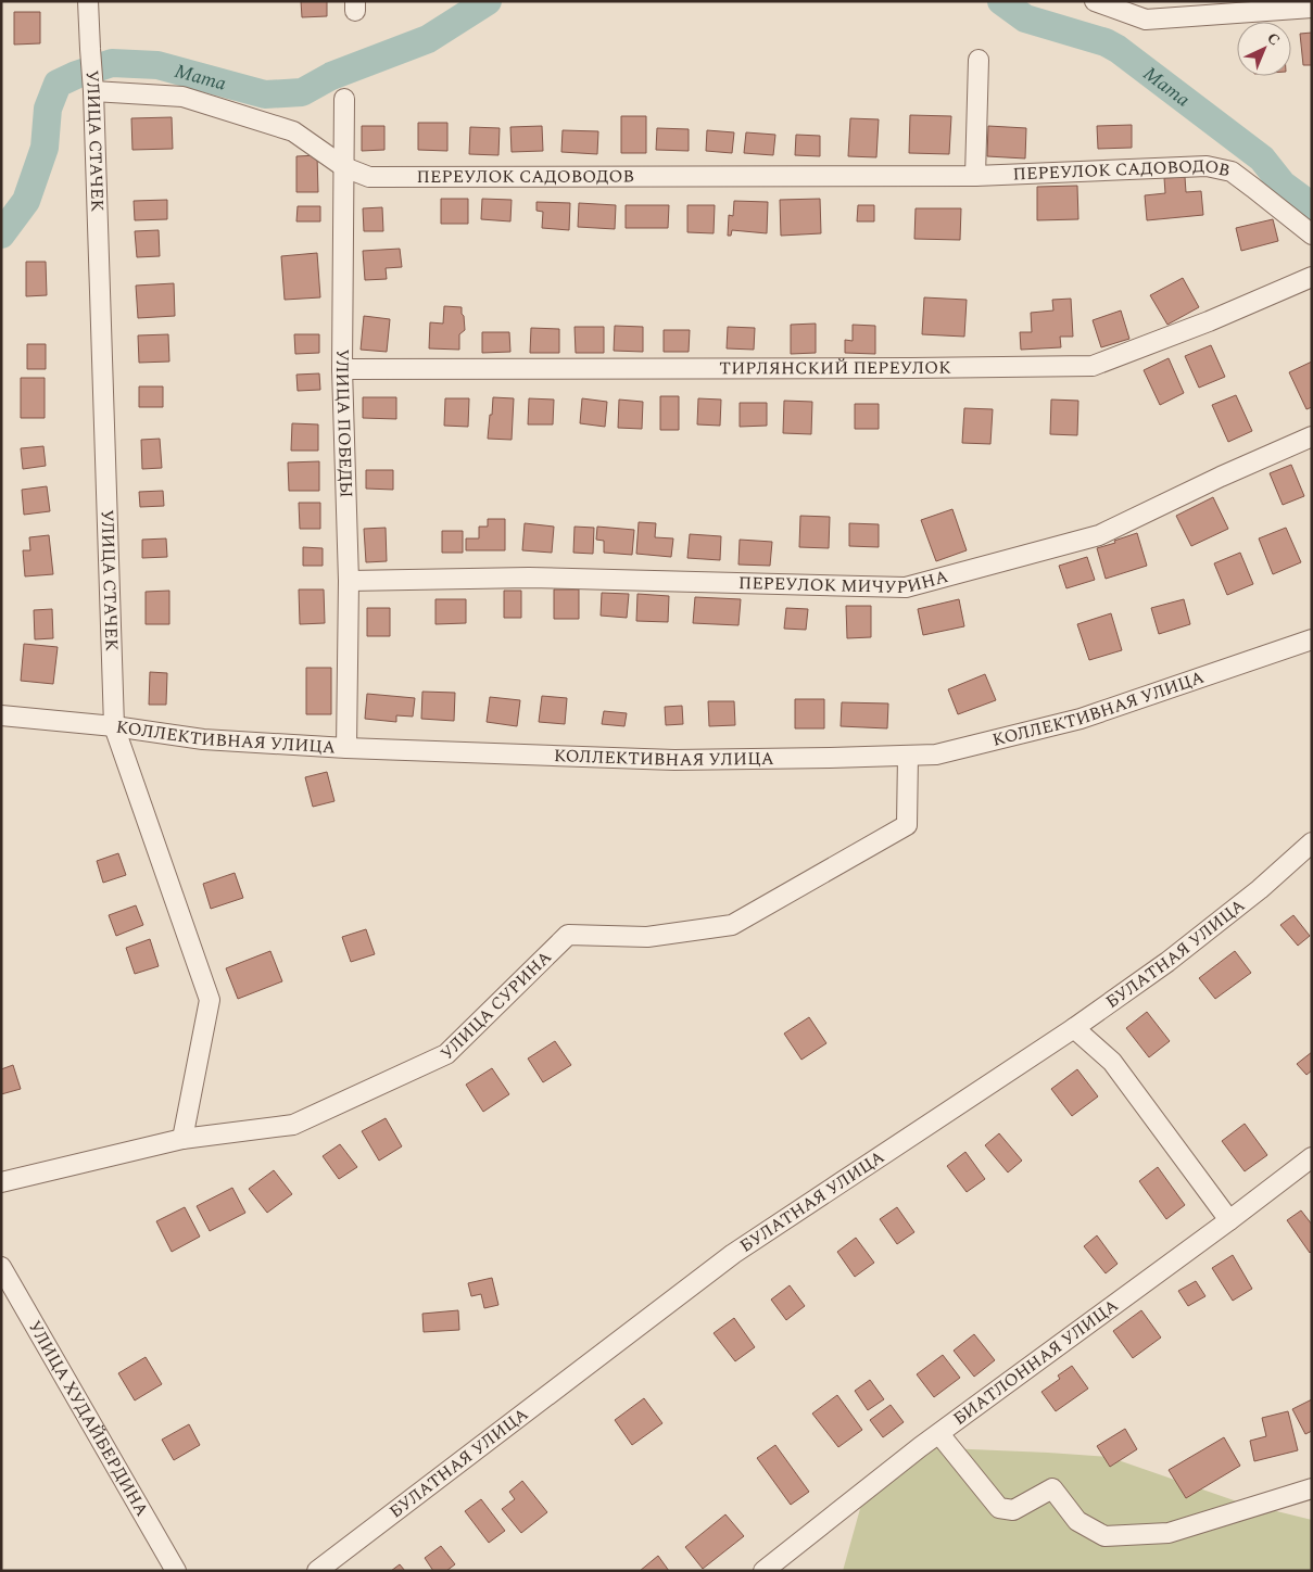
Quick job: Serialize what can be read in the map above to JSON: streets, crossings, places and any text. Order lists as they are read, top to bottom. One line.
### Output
{"streets":{"street":["УЛИЦА СТАЧЕК","ПЕРЕУЛОК САДОВОДОВ","ТИРЛЯНСКИЙ ПЕРЕУЛОК","УЛИЦА ПОБЕДЫ","ПЕРЕУЛОК МИЧУРИНА","КОЛЛЕКТИВНАЯ УЛИЦА","БУЛАТНАЯ УЛИЦА","УЛИЦА СУРИНА","БИАТЛОННАЯ УЛИЦА","УЛИЦА ХУДАЙБЕРДИНА"]},"crossings":[["УЛИЦА СТАЧЕК","ПЕРЕУЛОК САДОВОДОВ"],["УЛИЦА СТАЧЕК","КОЛЛЕКТИВНАЯ УЛИЦА"],["УЛИЦА СТАЧЕК","УЛИЦА СУРИНА"],["ПЕРЕУЛОК САДОВОДОВ","УЛИЦА ПОБЕДЫ"],["ТИРЛЯНСКИЙ ПЕРЕУЛОК","УЛИЦА ПОБЕДЫ"],["УЛИЦА ПОБЕДЫ","ПЕРЕУЛОК МИЧУРИНА"],["УЛИЦА ПОБЕДЫ","КОЛЛЕКТИВНАЯ УЛИЦА"],["КОЛЛЕКТИВНАЯ УЛИЦА","УЛИЦА СУРИНА"]],"water":["Мата"],"north":"top right"}
